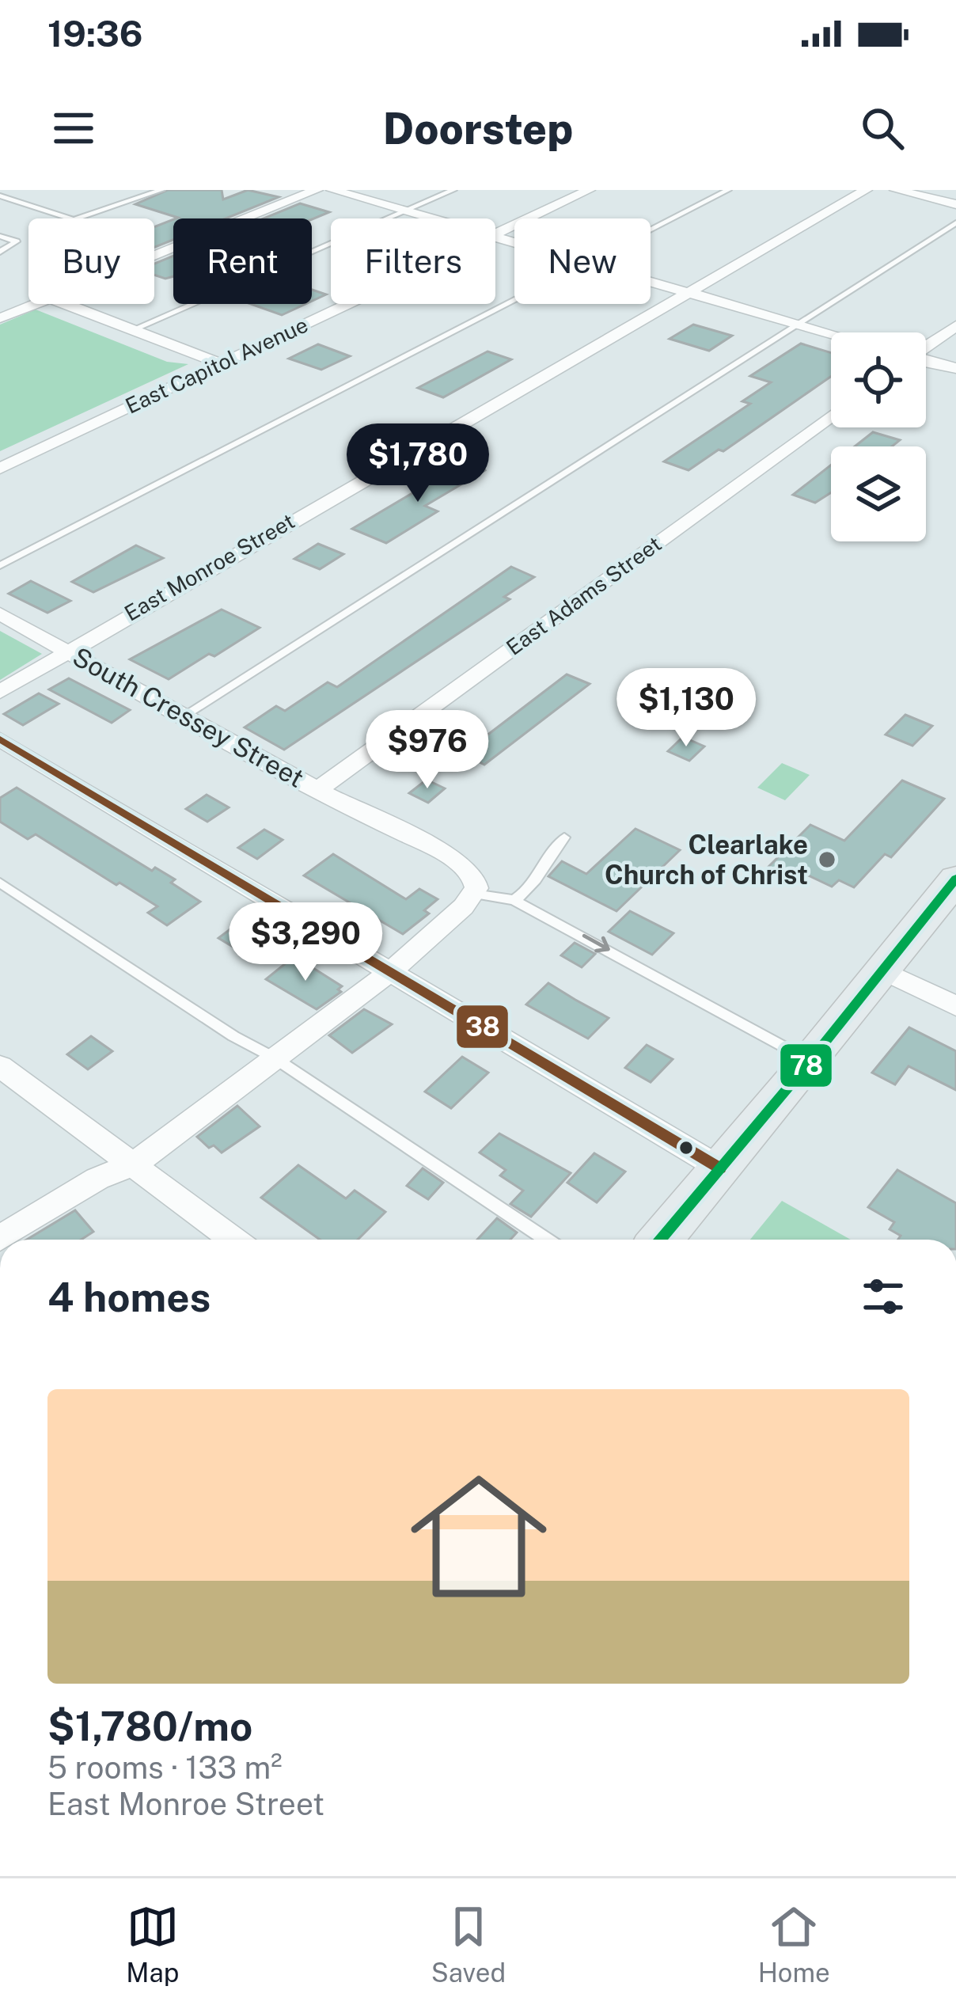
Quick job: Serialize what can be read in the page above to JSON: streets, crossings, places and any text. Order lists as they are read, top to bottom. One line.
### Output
{"streets":{"street":["East Capitol Avenue","East Monroe Street","East Adams Street","South Cressey Street"]},"crossings":[["East Monroe Street","South Cressey Street"],["East Adams Street","South Cressey Street"]],"places":["Clearlake Church of Christ"],"lines":["transit line 38","transit line 78"],"page":{"status":"19:36","header":"Doorstep","chip":["Buy","Rent","Filters","New"],"price":["$1,780","$1,130","$976","$3,290"],"heading":"4 homes","list":[{"name":"$1,780/mo","note":"5 rooms · 133 m² · East Monroe Street"}],"tabs":["Map","Saved","Home"]}}
